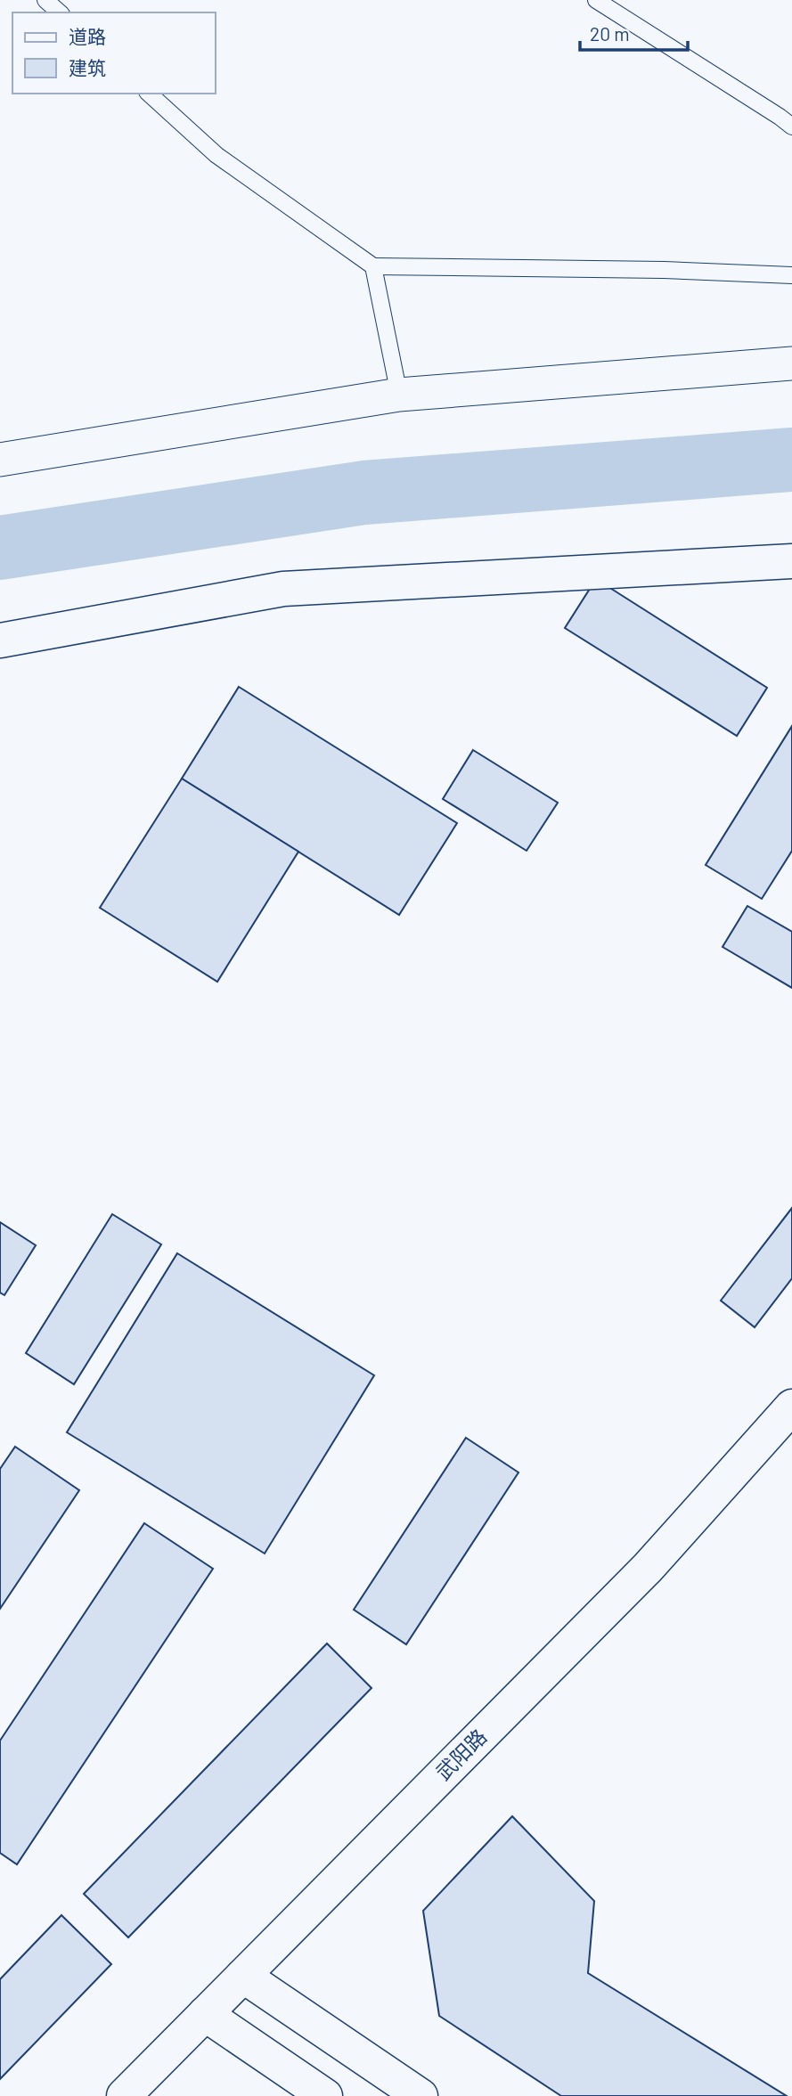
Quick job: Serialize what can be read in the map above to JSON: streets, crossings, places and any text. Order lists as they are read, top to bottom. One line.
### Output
{"streets":{"street":["武阳路"]},"legend":["道路","建筑"],"scale_bar":"20 m"}
